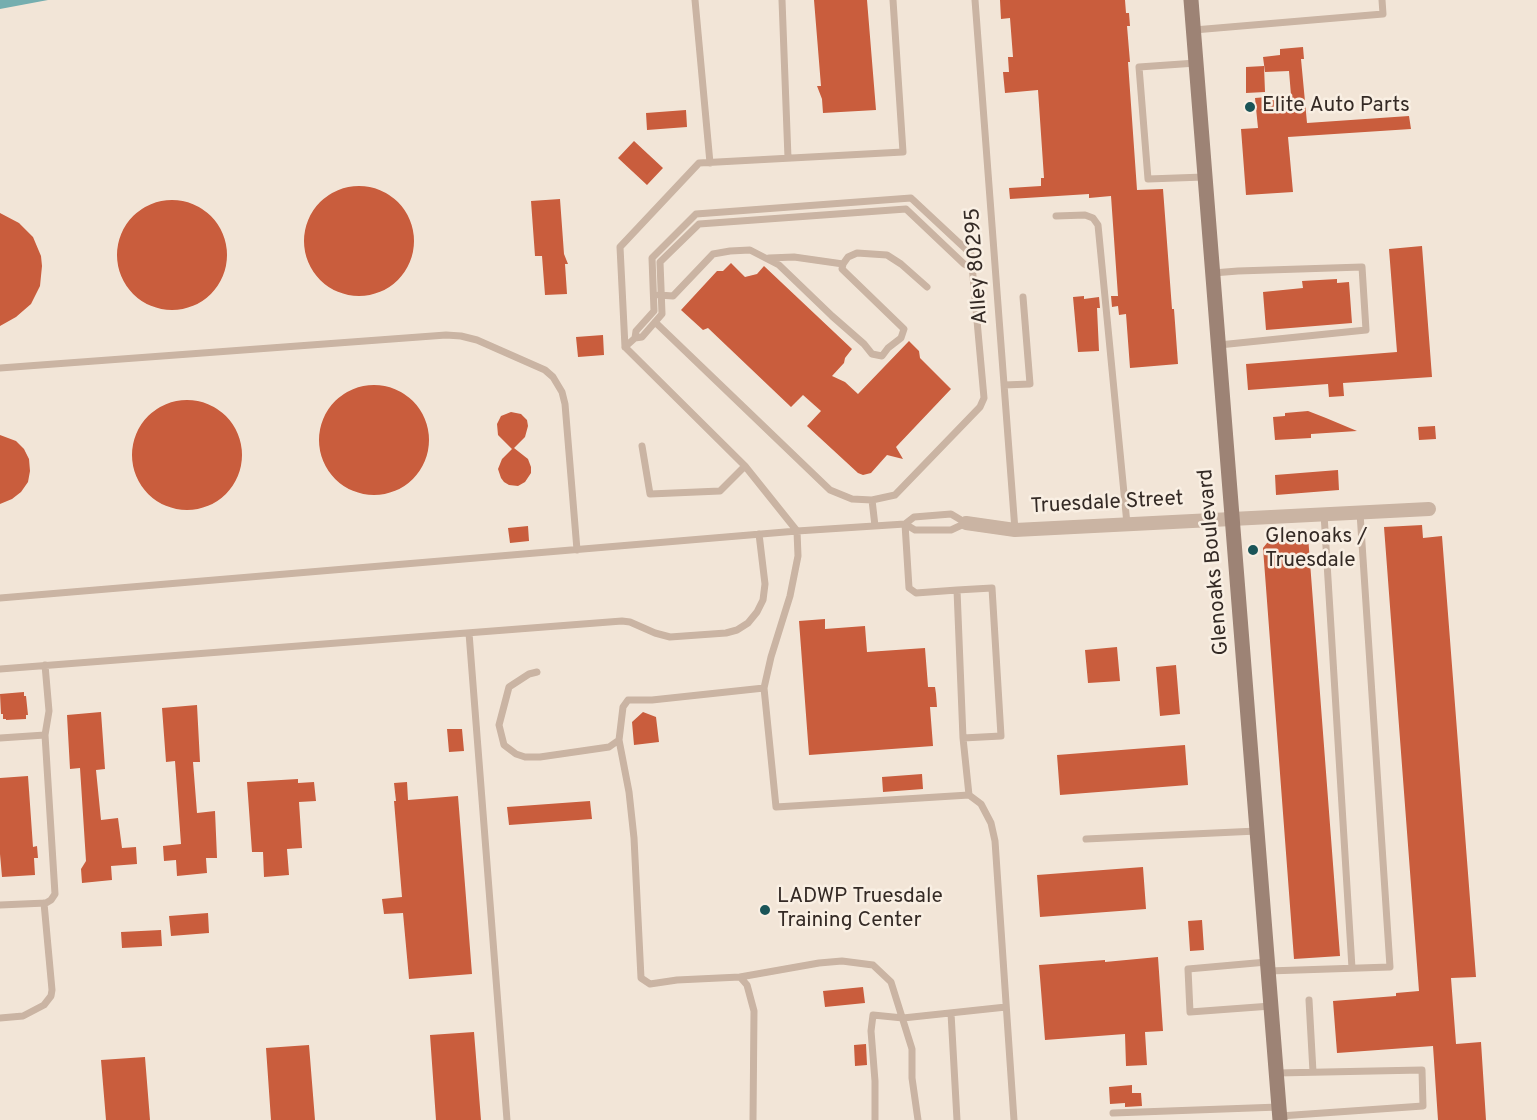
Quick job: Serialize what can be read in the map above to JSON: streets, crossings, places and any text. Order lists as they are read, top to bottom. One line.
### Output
{"streets":{"main road":["Glenoaks Boulevard"],"street":["Truesdale Street"],"lane":["Alley 80295"]},"crossings":[["Alley 80295","Truesdale Street"],["Truesdale Street","Glenoaks Boulevard"]],"places":["Elite Auto Parts","Glenoaks / Truesdale","LADWP Truesdale Training Center"]}
